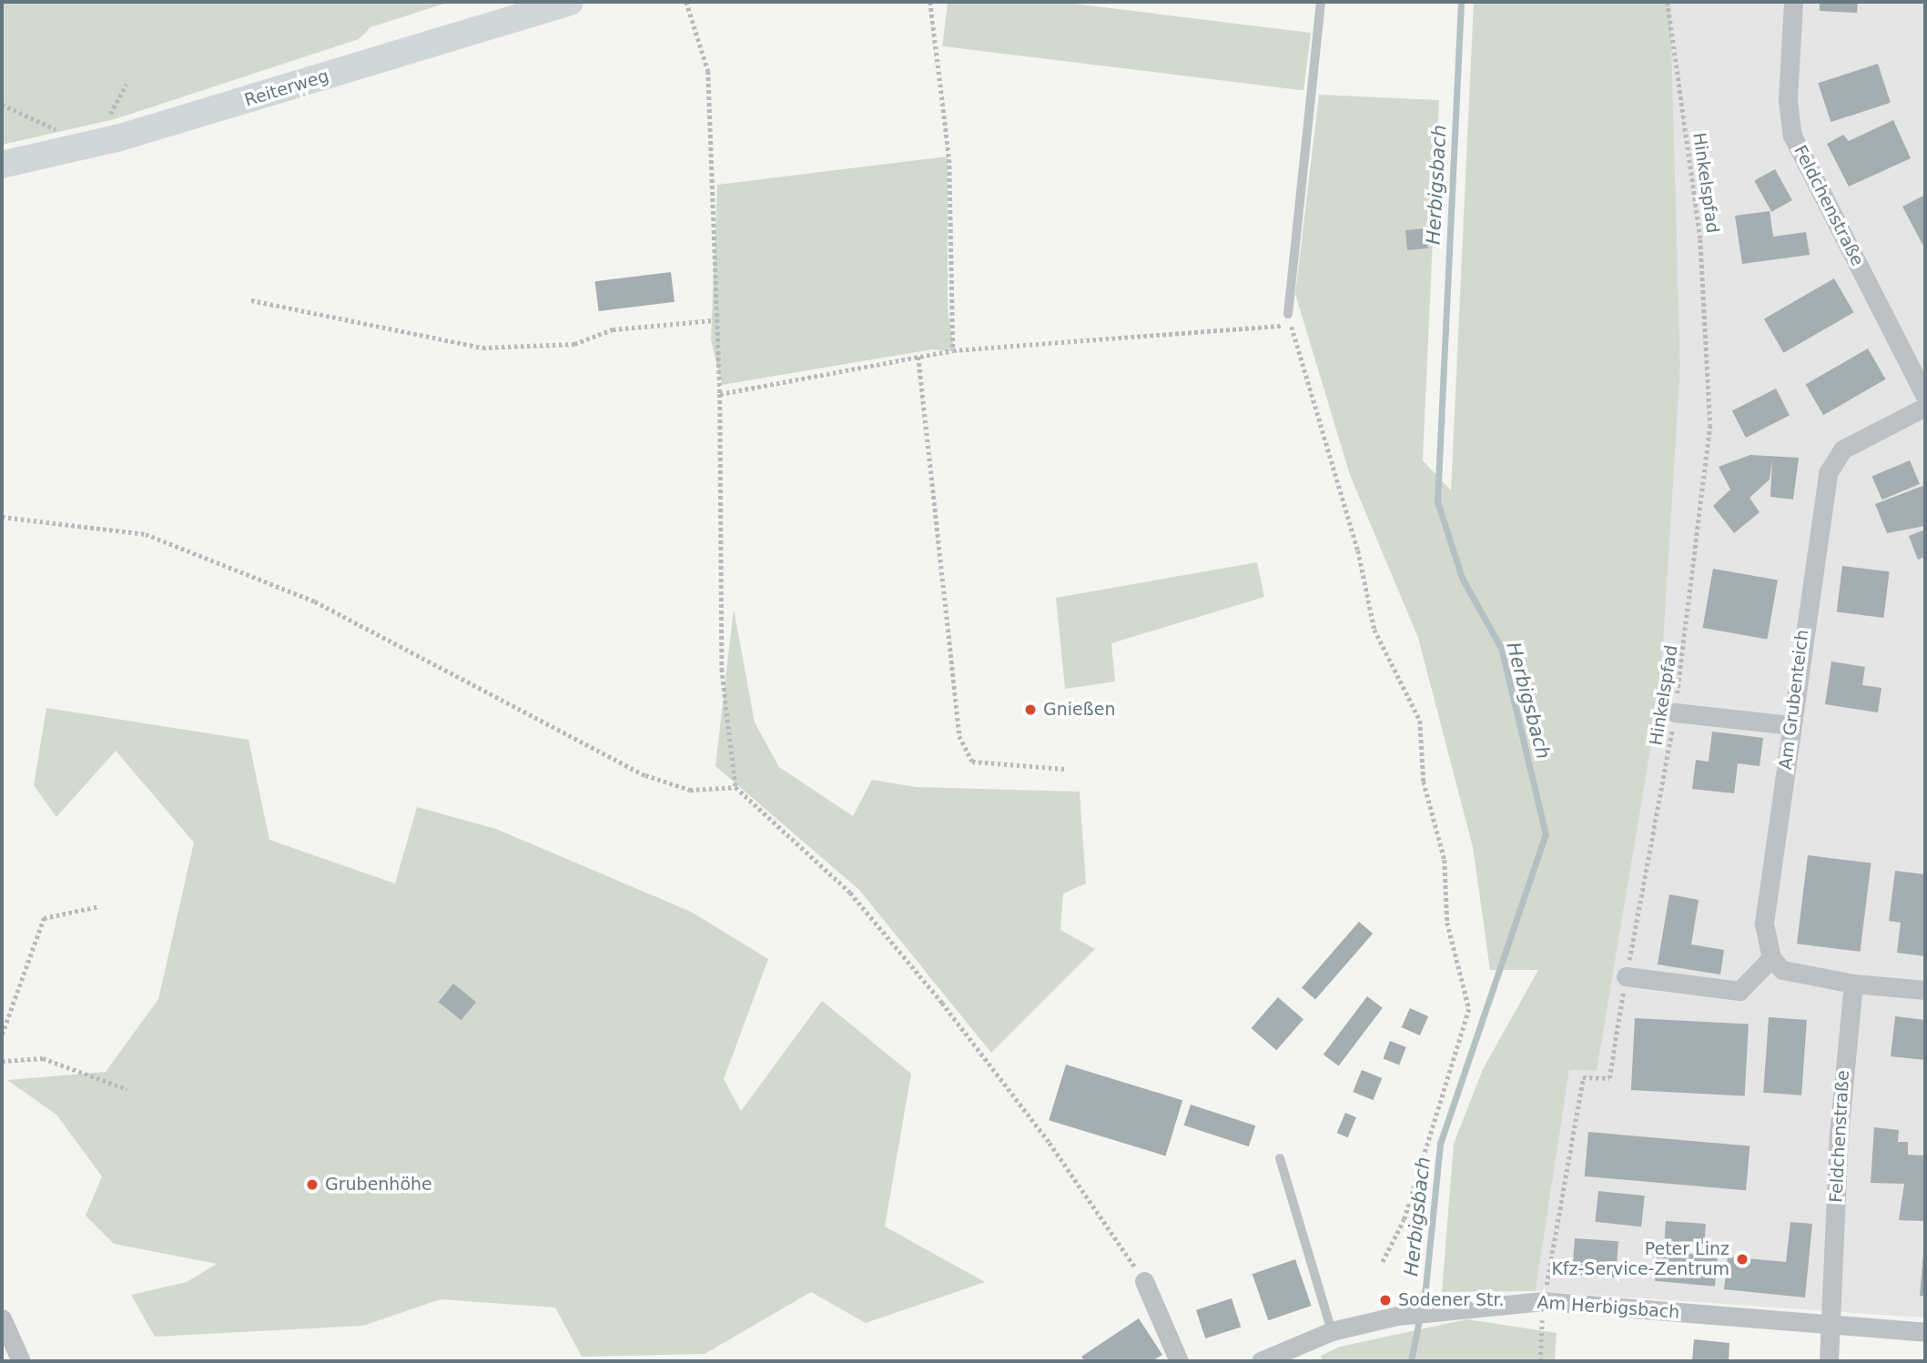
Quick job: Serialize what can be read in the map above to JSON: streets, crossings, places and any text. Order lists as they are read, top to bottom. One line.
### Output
{"streets":{"street":["Reiterweg","Feldchenstraße","Am Grubenteich","Am Herbigsbach"],"path":["Hinkelspfad"]},"crossings":[["Hinkelspfad","Am Herbigsbach"],["Feldchenstraße","Am Herbigsbach"]],"water":["Herbigsbach"],"places":["Gnießen","Grubenhöhe","Peter Linz Kfz-Service-Zentrum","Sodener Str."]}
